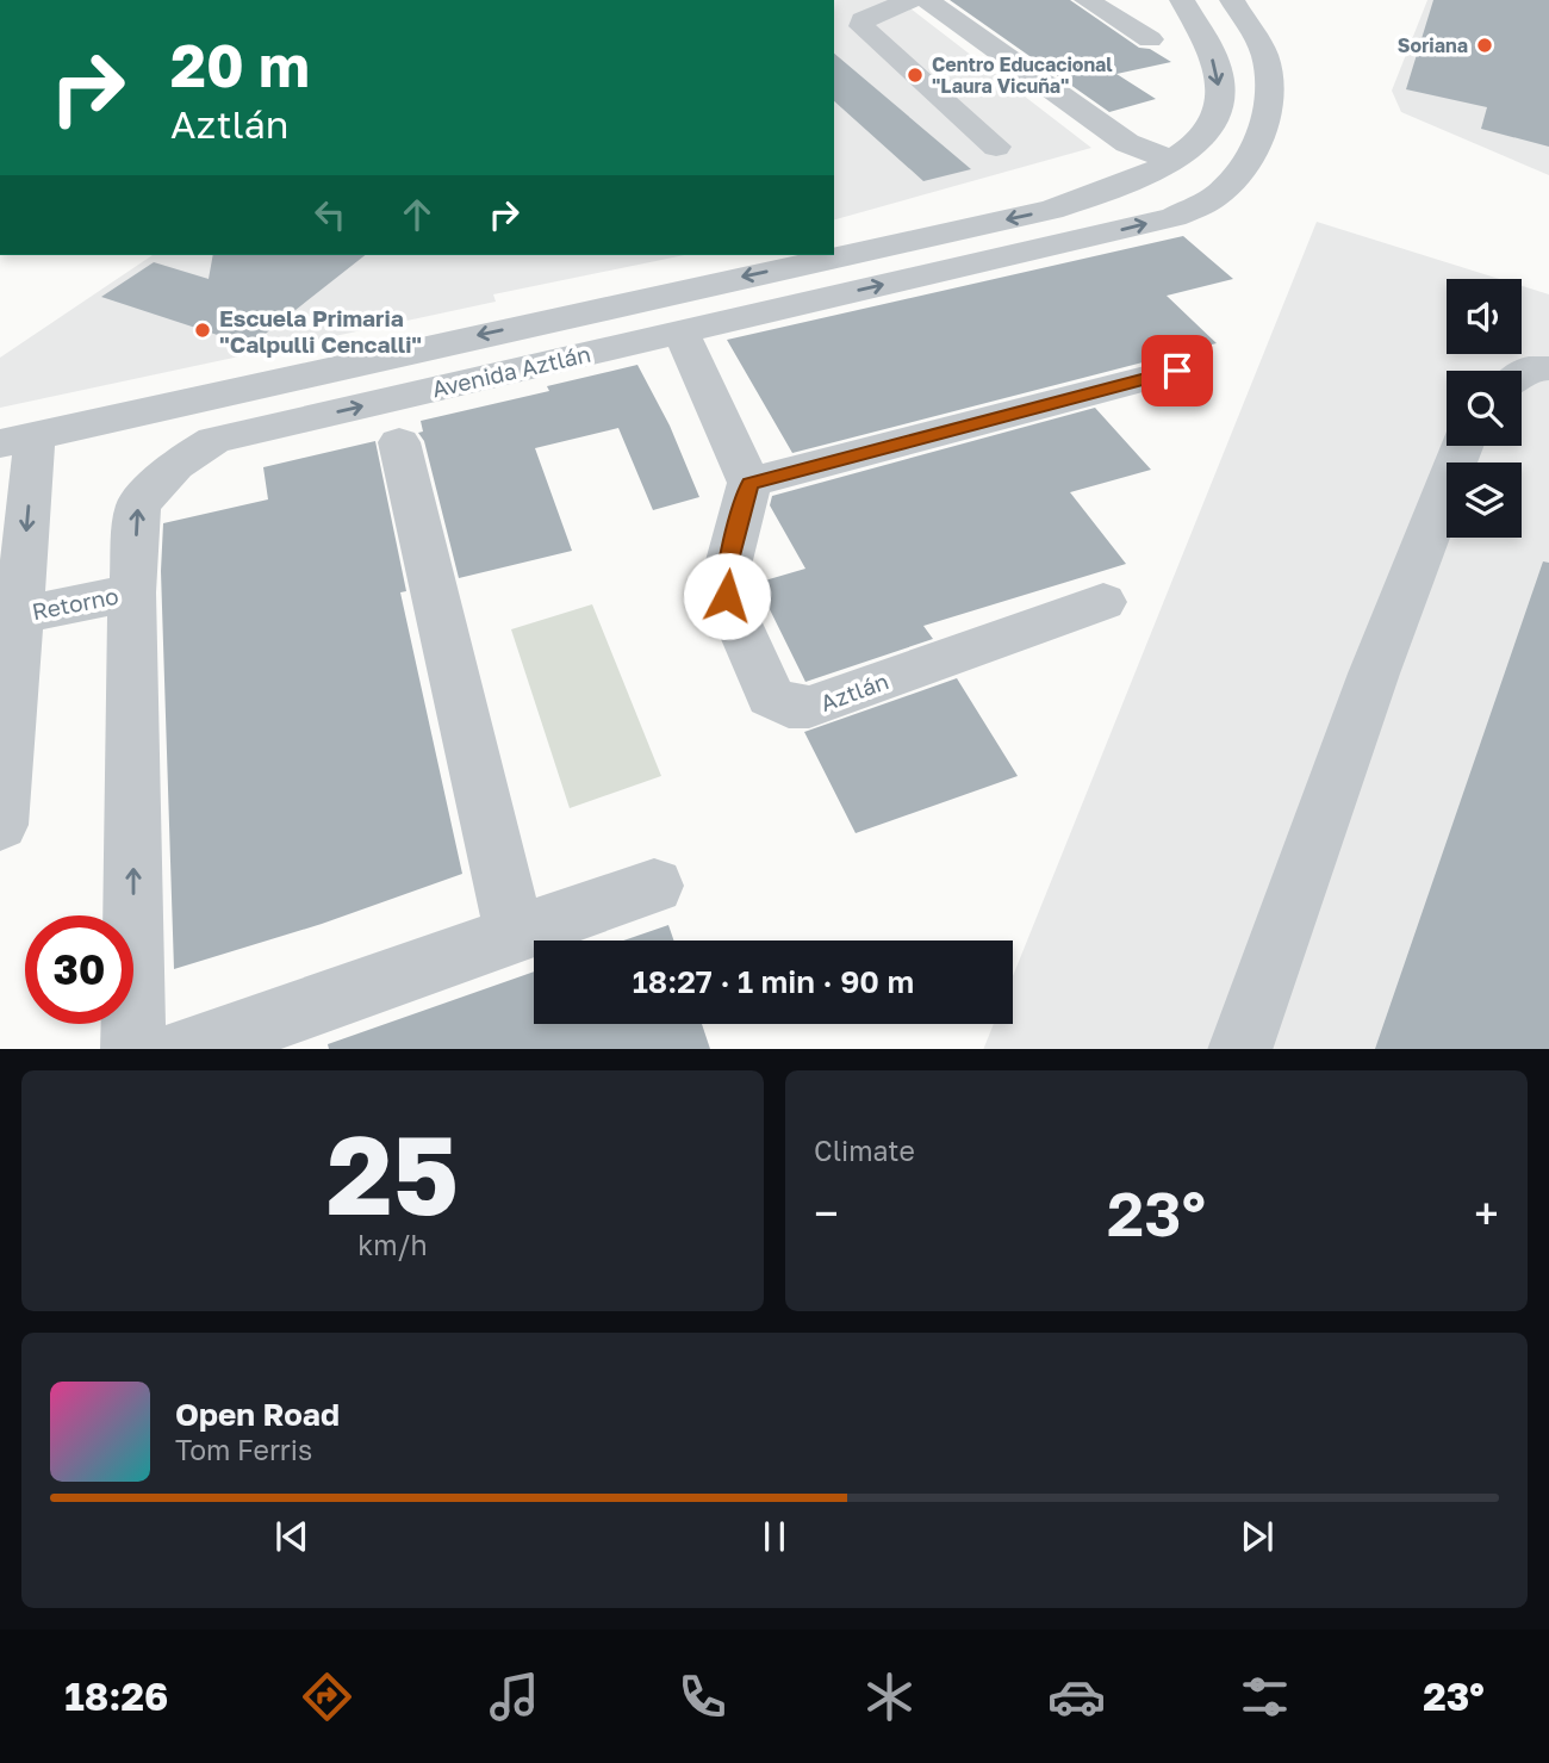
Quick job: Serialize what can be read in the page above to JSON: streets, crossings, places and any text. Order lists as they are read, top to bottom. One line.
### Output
{"streets":{"street":["Avenida Aztlán","Retorno","Aztlán"]},"crossings":[["Avenida Aztlán","Retorno"]],"places":["Soriana","Centro Educacional \"Laura Vicuña\"","Escuela Primaria \"Calpulli Cencalli\""],"page":{"turn":["20 m","Aztlán"],"limit":"30","trip":"18:27 · 1 min · 90 m","tile":[["25","km/h"],"Climate"],"heat":["−","23°","+"],"song":["Open Road","Tom Ferris"],"tabs":["18:26","23°"]}}
